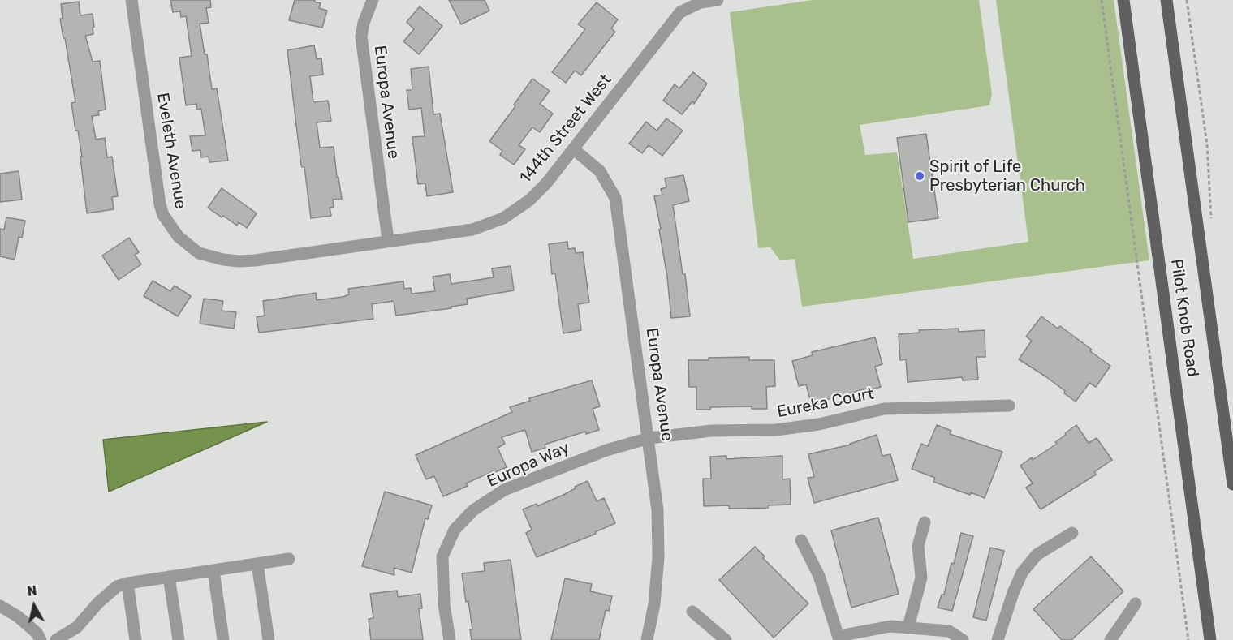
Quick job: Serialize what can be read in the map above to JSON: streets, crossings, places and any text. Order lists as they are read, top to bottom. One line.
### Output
{"streets":{"main road":["Pilot Knob Road"],"street":["Europa Avenue","144th Street West","Eveleth Avenue","Eureka Court","Europa Way"]},"crossings":[["Europa Avenue","144th Street West"],["Europa Avenue","Eureka Court"],["Europa Avenue","Europa Way"],["144th Street West","Eveleth Avenue"],["Eureka Court","Europa Way"]],"places":["Spirit of Life Presbyterian Church"],"north":"top"}
